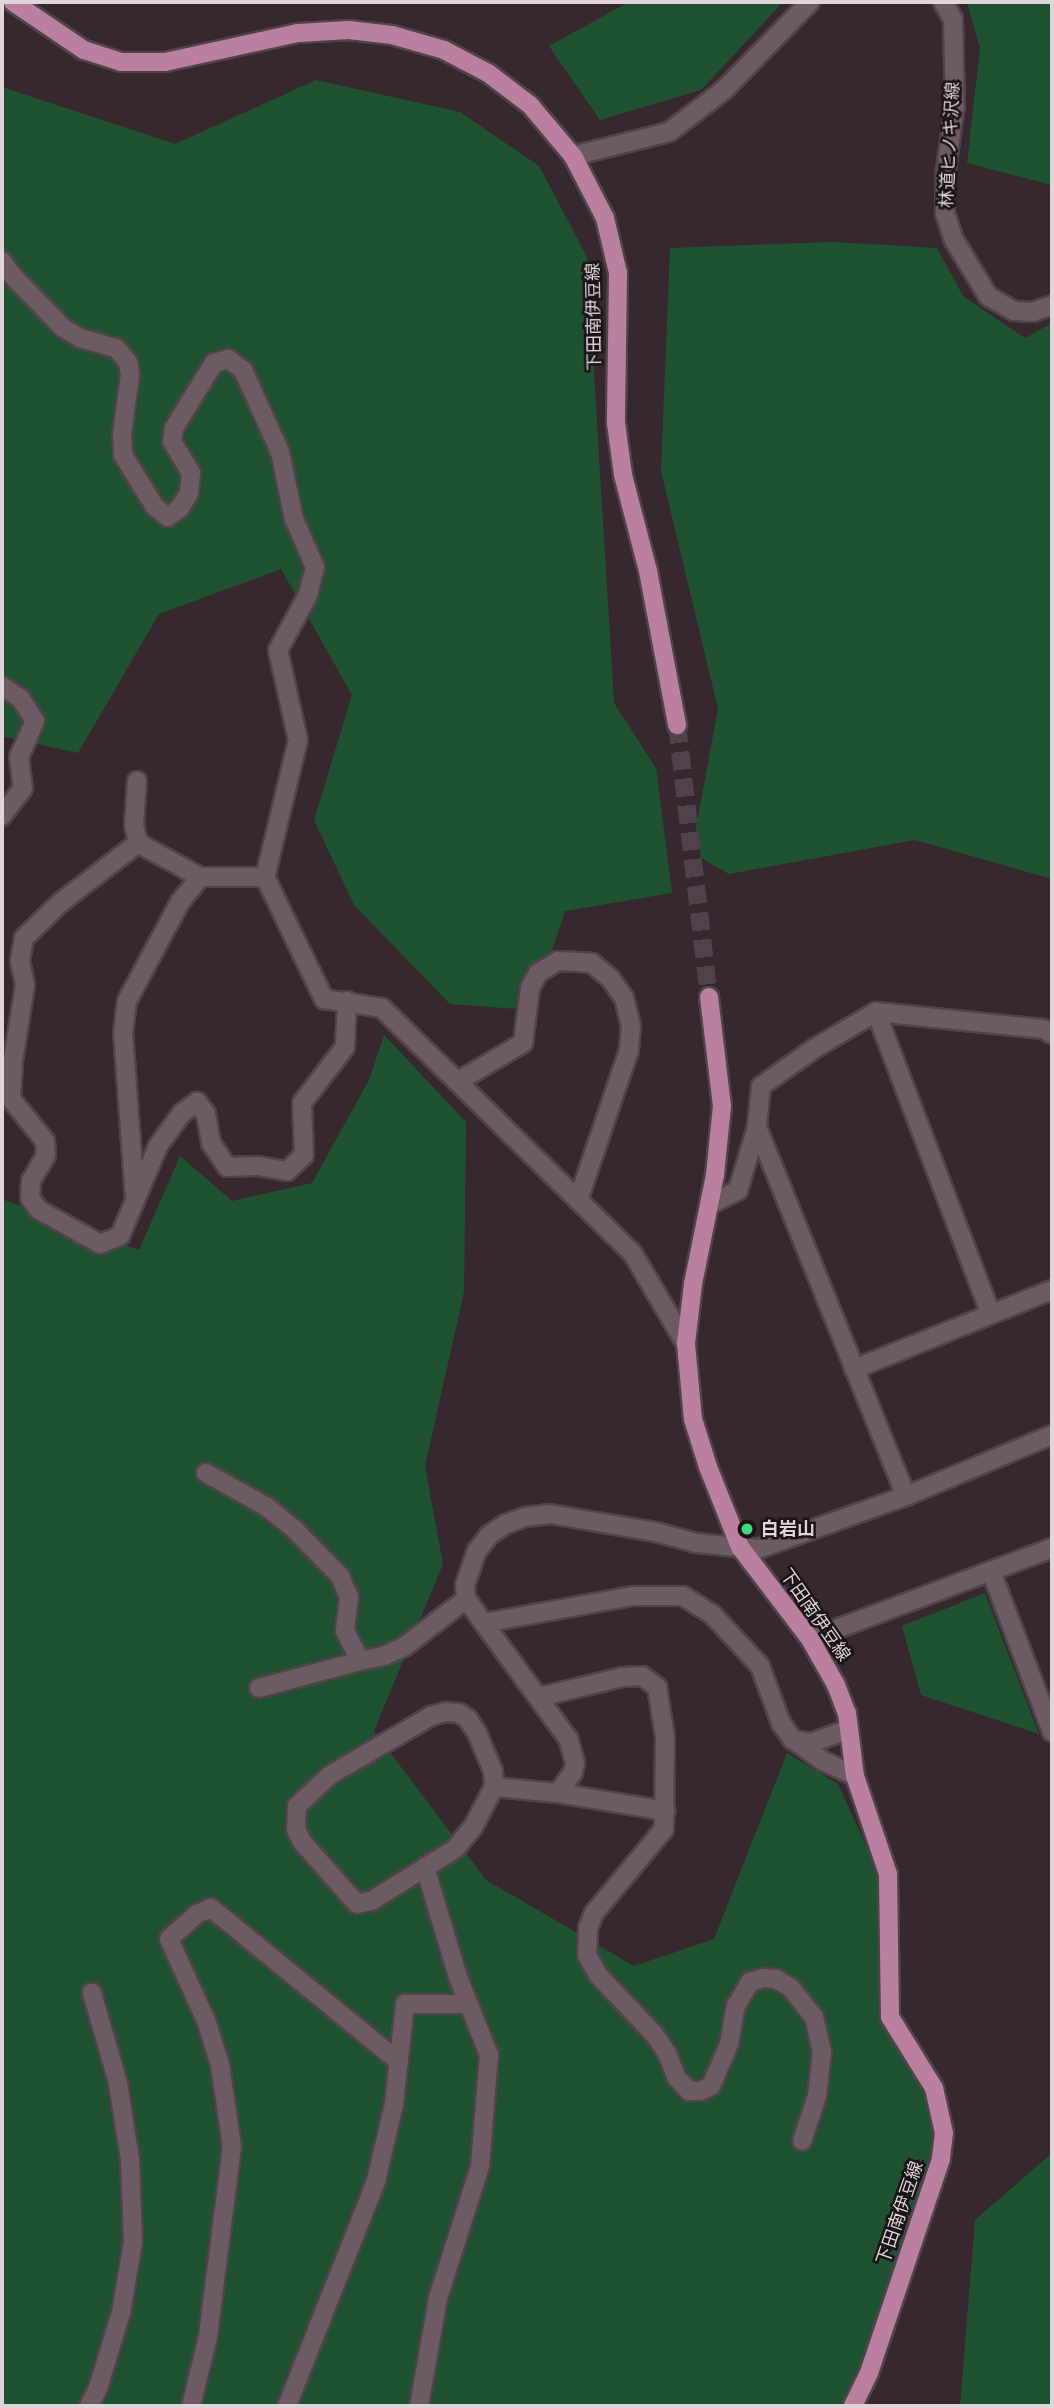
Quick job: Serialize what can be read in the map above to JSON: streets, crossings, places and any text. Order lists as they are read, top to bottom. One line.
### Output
{"streets":{"main road":["下田南伊豆線"],"street":["林道ヒノキ沢線"]},"places":["白岩山"]}
